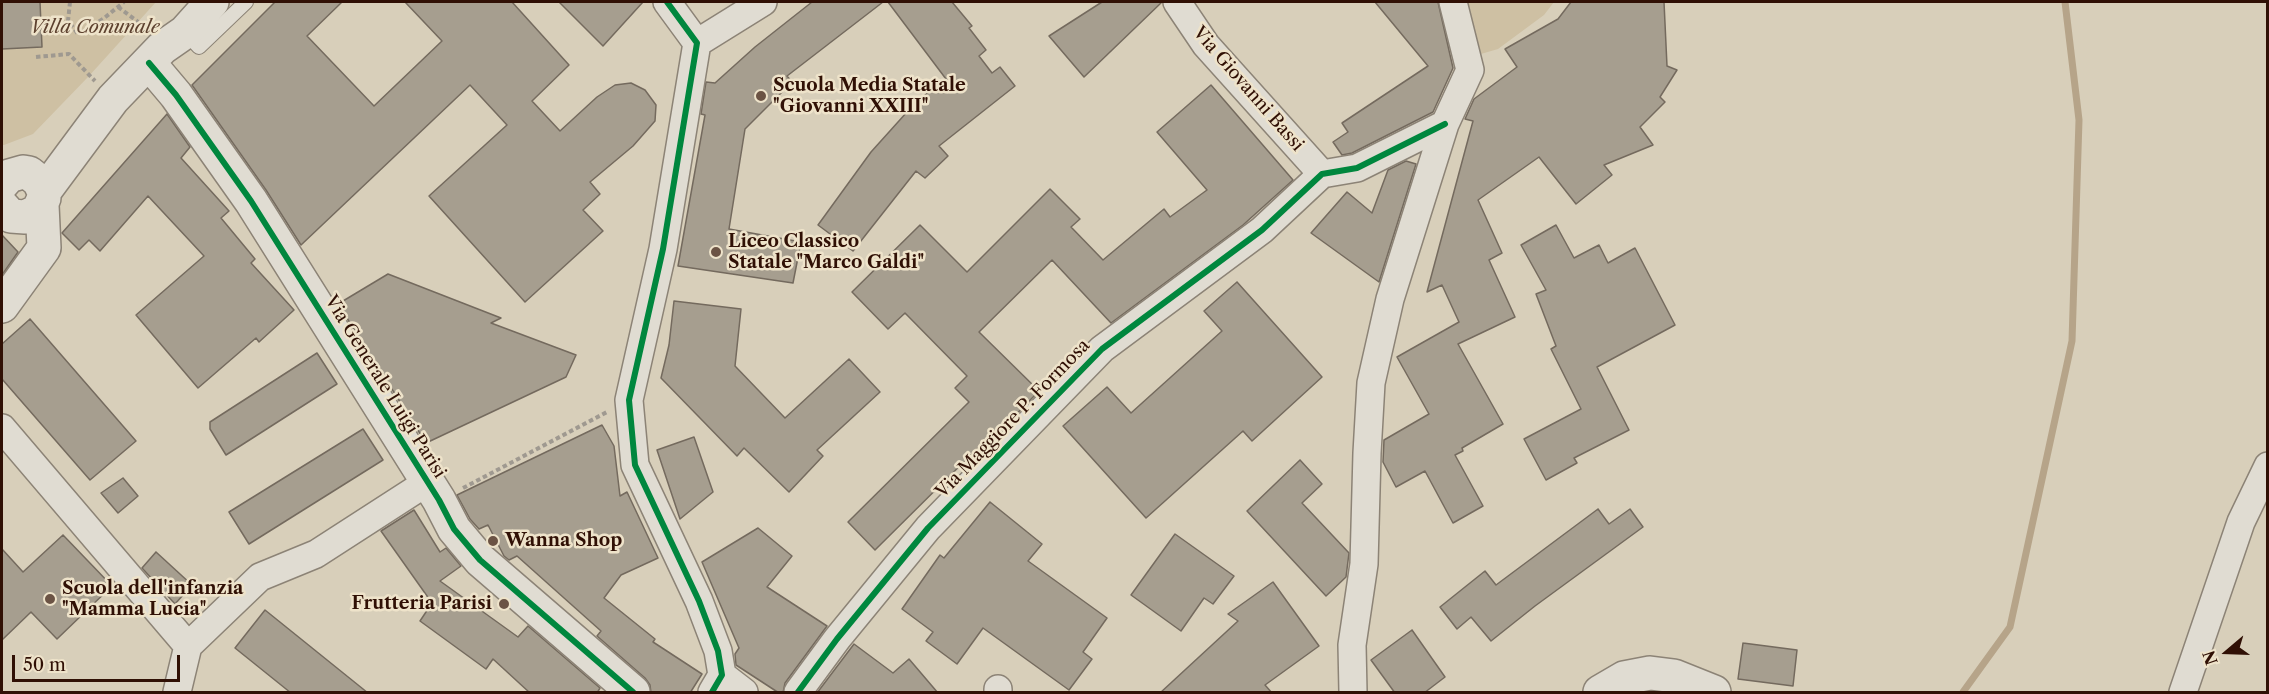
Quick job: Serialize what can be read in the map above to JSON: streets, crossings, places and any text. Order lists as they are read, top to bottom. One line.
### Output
{"streets":{"street":["Via Giovanni Bassi","Via Generale Luigi Parisi","Via Maggiore P. Formosa"]},"crossings":[["Via Giovanni Bassi","Via Maggiore P. Formosa"]],"parks":["Villa Comunale"],"places":["Scuola Media Statale \"Giovanni XXIII\"","Liceo Classico Statale \"Marco Galdi\"","Wanna Shop","Scuola dell'infanzia \"Mamma Lucia\"","Frutteria Parisi"],"scale_bar":"50 m","north":"left"}
